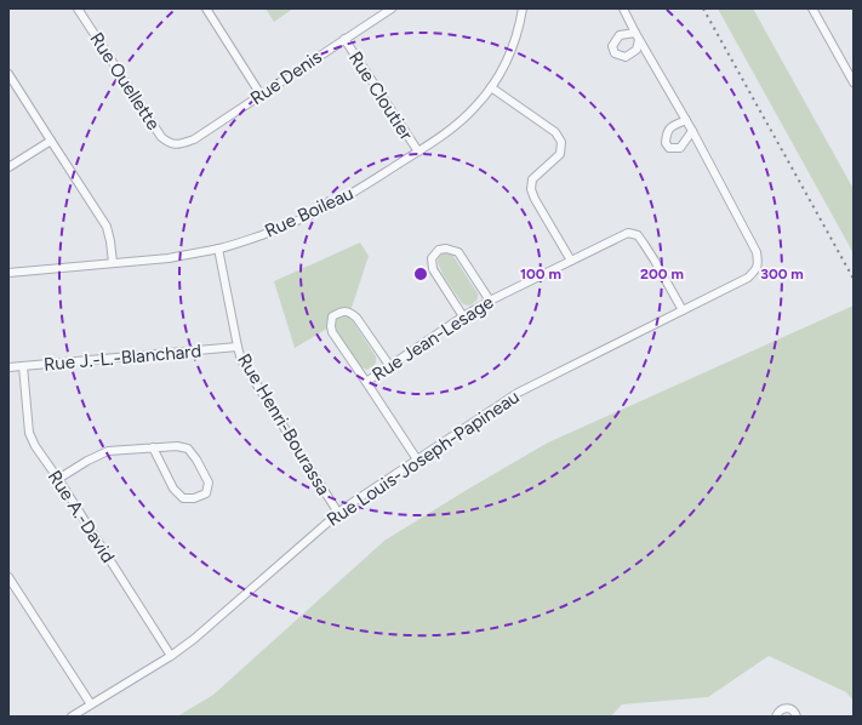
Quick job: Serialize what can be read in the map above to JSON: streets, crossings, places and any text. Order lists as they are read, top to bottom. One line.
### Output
{"streets":{"street":["Rue Denis","Rue Ouellette","Rue Cloutier","Rue Boileau","Rue Jean-Lesage","Rue J.-L.-Blanchard","Rue Henri-Bourassa","Rue Louis-Joseph-Papineau","Rue A.-David"]},"crossings":[["Rue Denis","Rue Ouellette"],["Rue Denis","Rue Cloutier"],["Rue Cloutier","Rue Boileau"],["Rue Boileau","Rue Henri-Bourassa"],["Rue Jean-Lesage","Rue Louis-Joseph-Papineau"],["Rue J.-L.-Blanchard","Rue Henri-Bourassa"],["Rue J.-L.-Blanchard","Rue A.-David"],["Rue Henri-Bourassa","Rue Louis-Joseph-Papineau"],["Rue Louis-Joseph-Papineau","Rue A.-David"]],"rings":["100 m","200 m","300 m"]}
